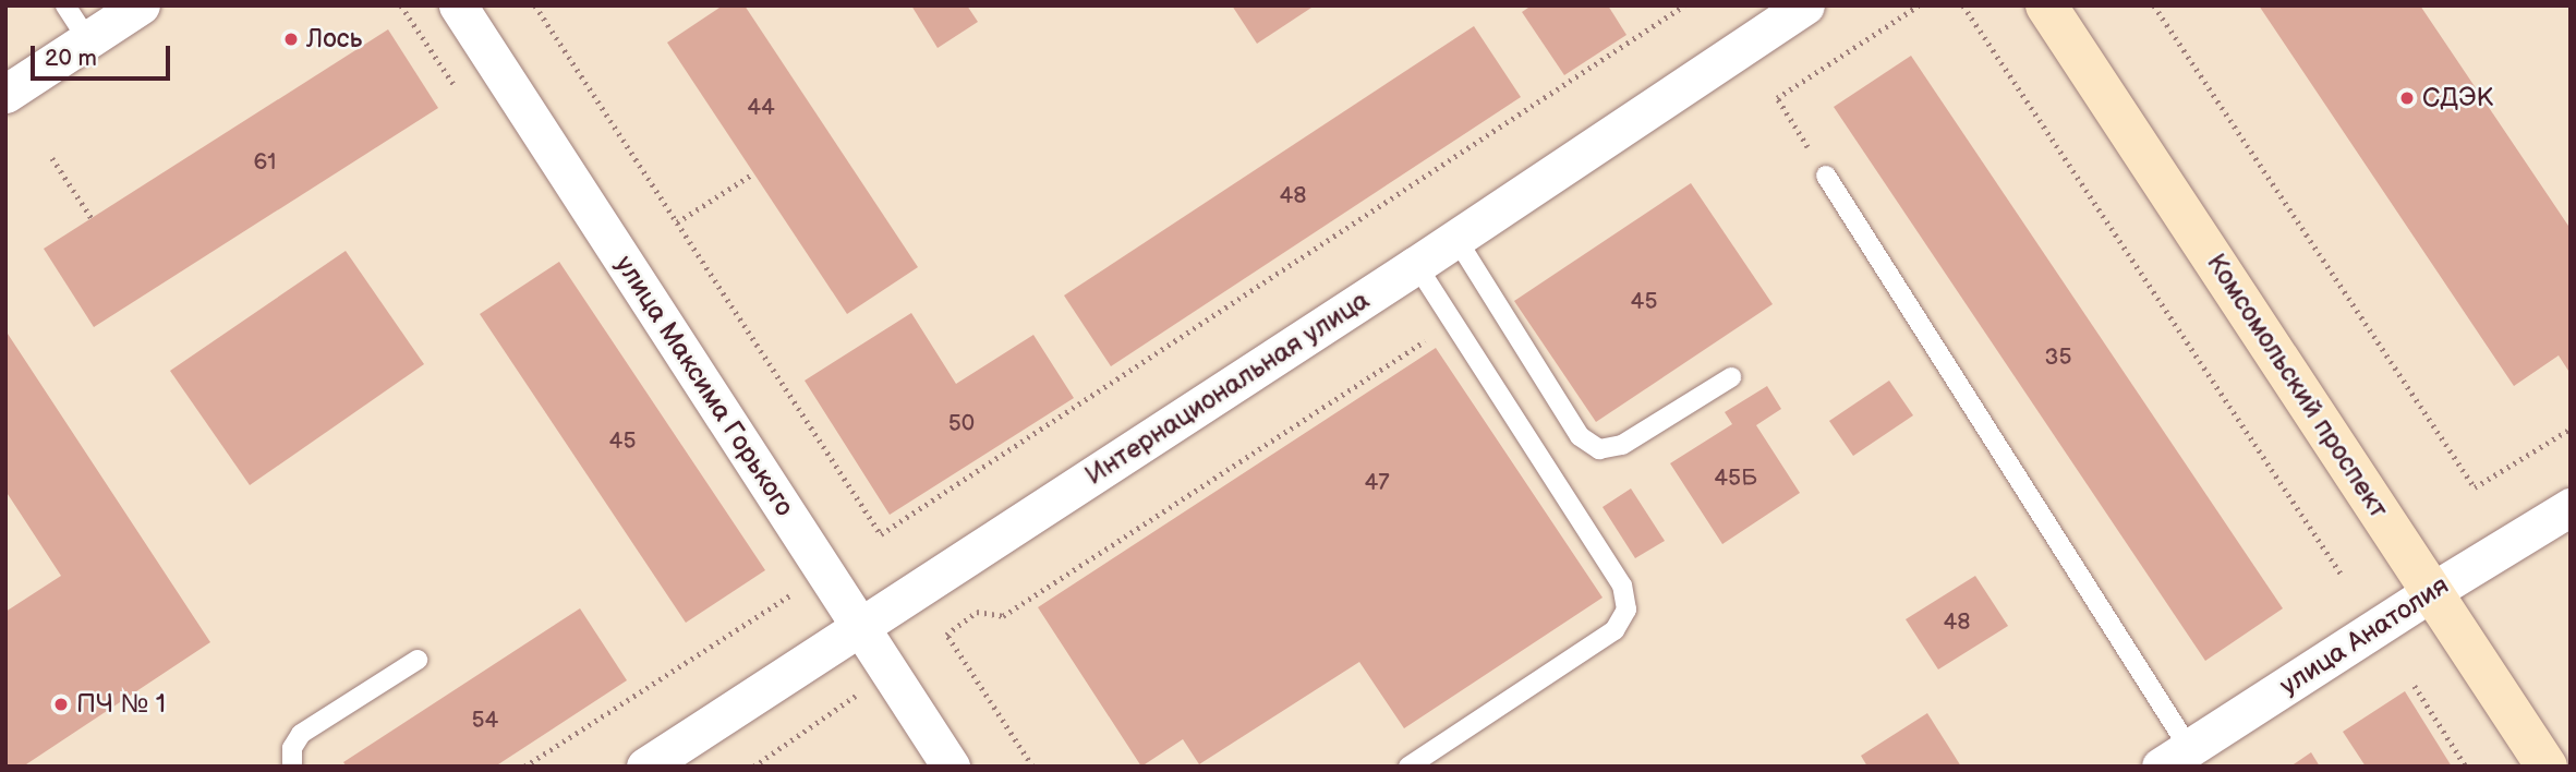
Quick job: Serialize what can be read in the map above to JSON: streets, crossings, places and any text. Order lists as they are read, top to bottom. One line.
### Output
{"streets":{"street":["улица Максима Горького","Комсомольский проспект","Интернациональная улица","улица Анатолия"]},"crossings":[["улица Максима Горького","Интернациональная улица"],["Комсомольский проспект","улица Анатолия"]],"places":["Лось","СДЭК","ПЧ № 1"],"house_numbers":["44","61","48","45","35","50","45","45Б","47","48","54"],"scale_bar":"20 m"}
